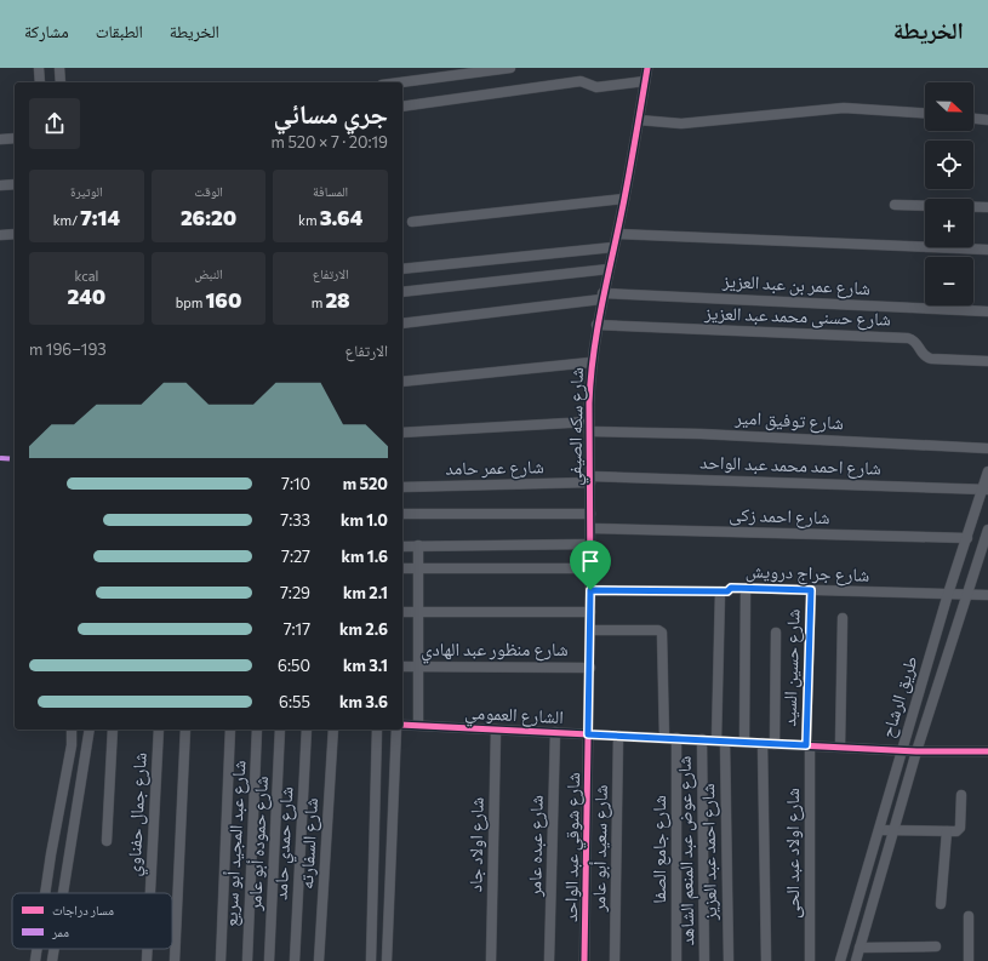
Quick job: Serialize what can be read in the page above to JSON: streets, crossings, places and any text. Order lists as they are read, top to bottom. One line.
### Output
{"streets":{"street":["شارع عمر بن عبد العزيز","شارع حسنى محمد عبد العزيز","شارع توفيق امير","شارع سكه الصيفي","شارع احمد محمد عبد الواحد","شارع عمر حامد","شارع احمد زكى","شارع جراج درويش","شارع منظور عبد الهادي","شارع حسين السيد","طريق الرشاح","الشارع العمومي","شارع جمال حفناوي","شارع عبد المجيد أبو سريع","شارع حموده أبو عامر","شارع حمدي حامد","شارع السفارته","شارع اولاد جاد","شارع عبده عامر","شارع شوقي عبد الواحد","شارع سعيد أبو عامر","شارع جامع الصفا","شارع عوض عبد المنعم الشاهد","شارع احمد عبد العزيز","شارع اولاد عبد الحى"]},"crossings":[["شارع عمر بن عبد العزيز","شارع سكه الصيفي"],["شارع حسنى محمد عبد العزيز","شارع سكه الصيفي"],["شارع توفيق امير","شارع سكه الصيفي"],["شارع سكه الصيفي","شارع احمد محمد عبد الواحد"],["شارع سكه الصيفي","شارع عمر حامد"],["شارع سكه الصيفي","شارع احمد زكى"],["شارع سكه الصيفي","شارع جراج درويش"],["شارع سكه الصيفي","شارع منظور عبد الهادي"],["شارع سكه الصيفي","الشارع العمومي"],["شارع سكه الصيفي","شارع شوقي عبد الواحد"],["شارع احمد محمد عبد الواحد","شارع عمر حامد"],["شارع احمد محمد عبد الواحد","طريق الرشاح"],["شارع احمد زكى","طريق الرشاح"],["شارع جراج درويش","شارع حسين السيد"],["شارع جراج درويش","طريق الرشاح"],["شارع جراج درويش","شارع احمد عبد العزيز"],["شارع حسين السيد","الشارع العمومي"],["شارع حسين السيد","شارع اولاد عبد الحى"],["طريق الرشاح","الشارع العمومي"],["الشارع العمومي","شارع اولاد جاد"],["الشارع العمومي","شارع عبده عامر"],["الشارع العمومي","شارع شوقي عبد الواحد"],["الشارع العمومي","شارع سعيد أبو عامر"],["الشارع العمومي","شارع جامع الصفا"],["الشارع العمومي","شارع عوض عبد المنعم الشاهد"],["الشارع العمومي","شارع احمد عبد العزيز"],["الشارع العمومي","شارع اولاد عبد الحى"]],"legend":["مسار دراجات","ممر"],"north":"right","page":{"header":"الخريطة","nav":["الخريطة","الطبقات","مشاركة"],"map_buttons":["+","−"],"heading":["جري مسائي","20:19 · 7 × 520 m"],"stats":[["المسافة","3.64 km"],["الوقت","26:20"],["الوتيرة","7:14 /km"],["الارتفاع","28 m"],["النبض","160 bpm"],["kcal","240"]],"chart":["الارتفاع","193–196 m"],"list":[{"name":"520 m","note":"7:10"},{"name":"1.0 km","note":"7:33"},{"name":"1.6 km","note":"7:27"},{"name":"2.1 km","note":"7:29"},{"name":"2.6 km","note":"7:17"},{"name":"3.1 km","note":"6:50"},{"name":"3.6 km","note":"6:55"}]}}
